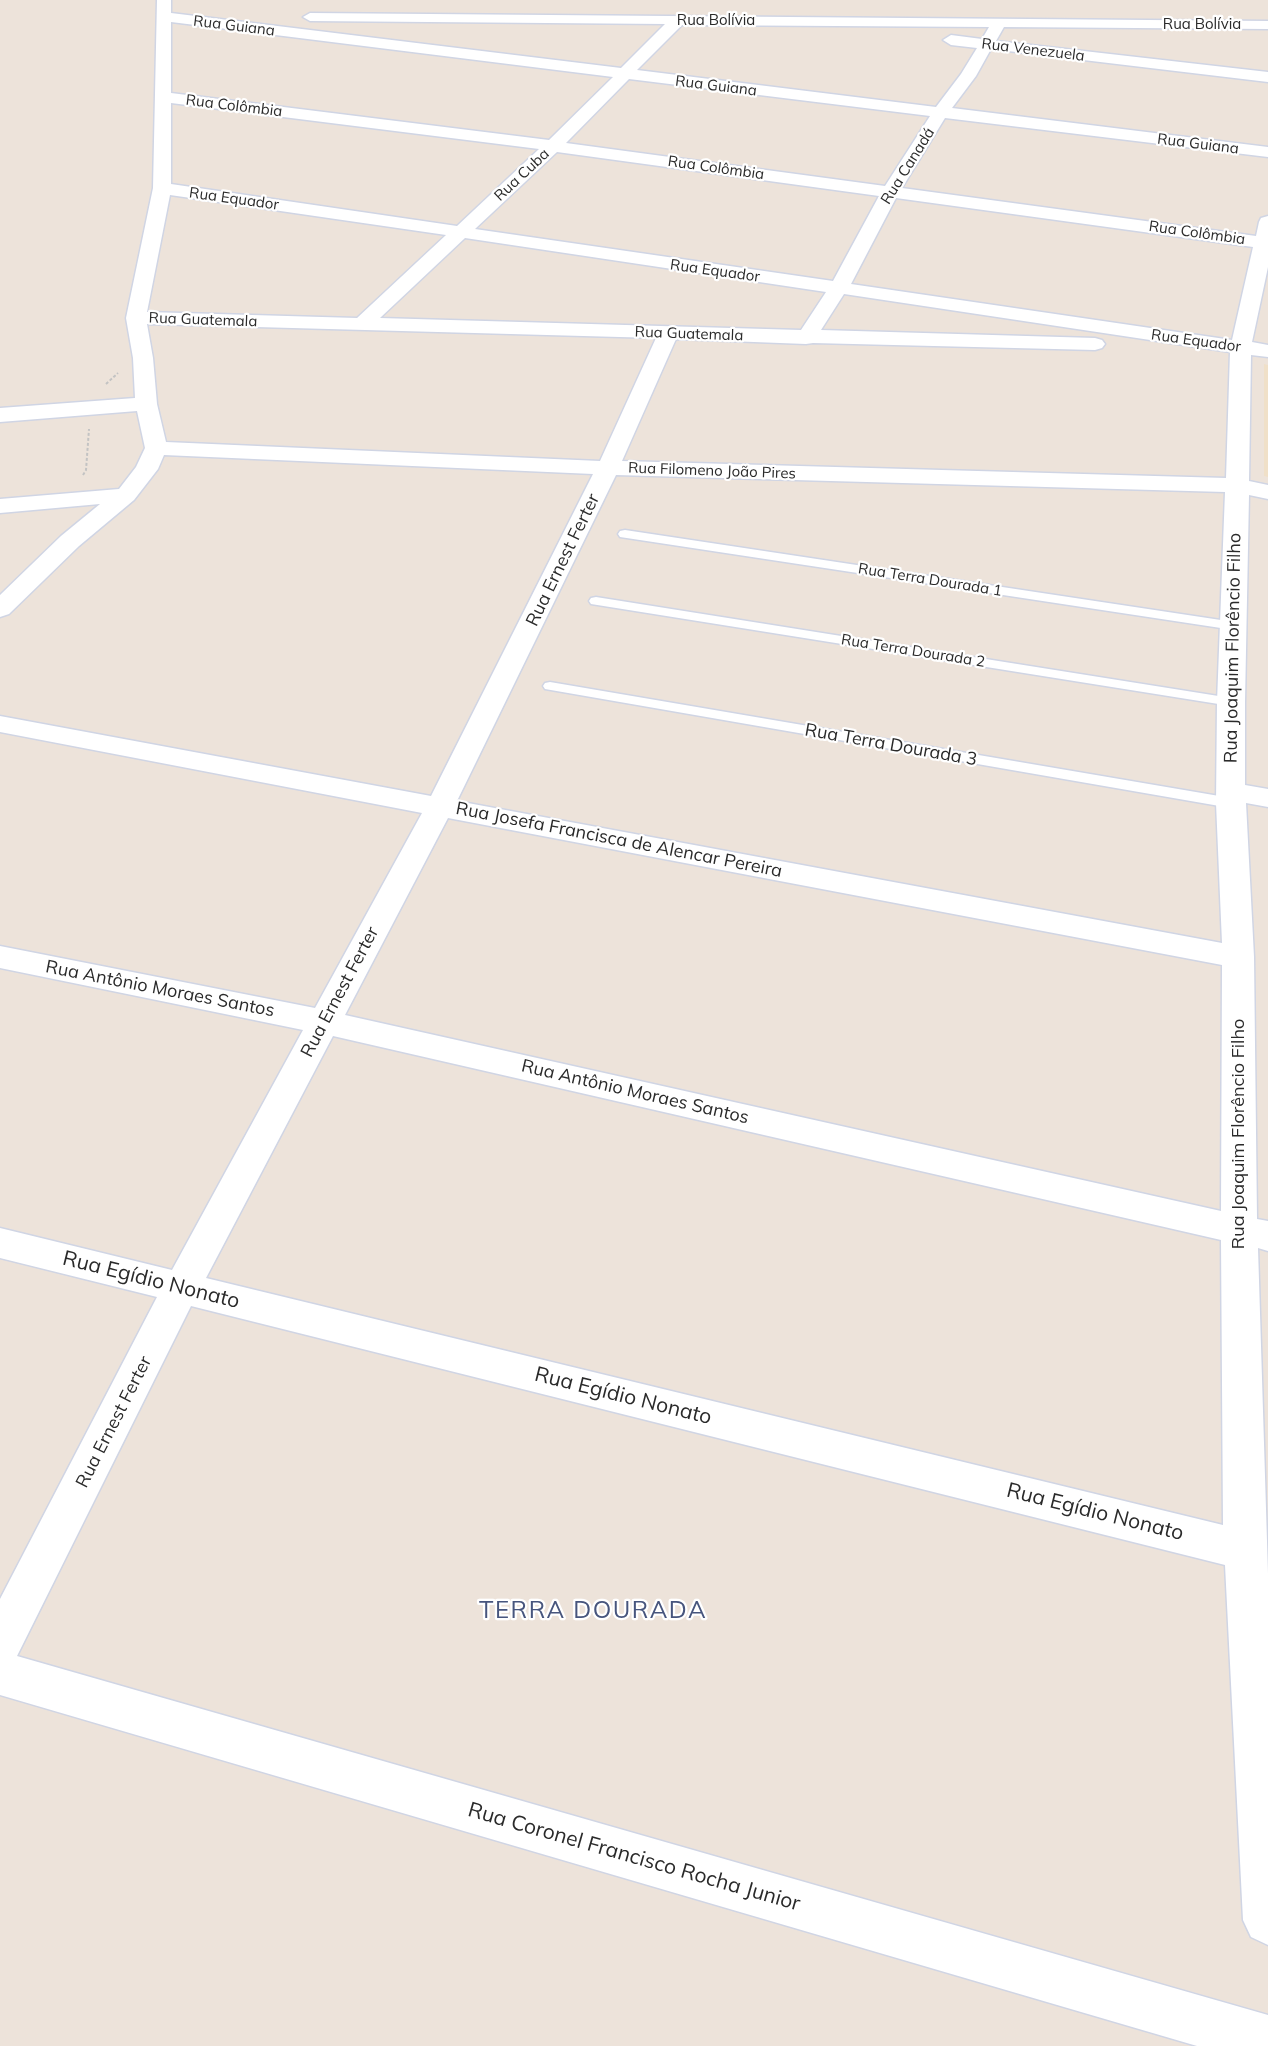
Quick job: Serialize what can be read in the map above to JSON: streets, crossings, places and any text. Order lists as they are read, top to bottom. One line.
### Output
{"streets":{"street":["Rua Bolívia","Rua Guiana","Rua Venezuela","Rua Colômbia","Rua Canadá","Rua Cuba","Rua Equador","Rua Guatemala","Rua Filomeno João Pires","Rua Ernest Ferter","Rua Joaquim Florêncio Filho","Rua Josefa Francisca de Alencar Pereira","Rua Antônio Moraes Santos","Rua Egídio Nonato","Rua Coronel Francisco Rocha Junior"],"lane":["Rua Terra Dourada 1","Rua Terra Dourada 2","Rua Terra Dourada 3"]},"crossings":[["Rua Bolívia","Rua Guiana"],["Rua Bolívia","Rua Venezuela"],["Rua Bolívia","Rua Canadá"],["Rua Bolívia","Rua Cuba"],["Rua Guiana","Rua Canadá"],["Rua Guiana","Rua Cuba"],["Rua Venezuela","Rua Canadá"],["Rua Colômbia","Rua Canadá"],["Rua Colômbia","Rua Cuba"],["Rua Colômbia","Rua Joaquim Florêncio Filho"],["Rua Canadá","Rua Equador"],["Rua Canadá","Rua Guatemala"],["Rua Cuba","Rua Equador"],["Rua Cuba","Rua Guatemala"],["Rua Equador","Rua Guatemala"],["Rua Equador","Rua Joaquim Florêncio Filho"],["Rua Guatemala","Rua Ernest Ferter"],["Rua Guatemala","Rua Joaquim Florêncio Filho"],["Rua Filomeno João Pires","Rua Ernest Ferter"],["Rua Filomeno João Pires","Rua Joaquim Florêncio Filho"],["Rua Ernest Ferter","Rua Josefa Francisca de Alencar Pereira"],["Rua Ernest Ferter","Rua Antônio Moraes Santos"],["Rua Ernest Ferter","Rua Egídio Nonato"],["Rua Terra Dourada 1","Rua Joaquim Florêncio Filho"],["Rua Joaquim Florêncio Filho","Rua Terra Dourada 2"],["Rua Joaquim Florêncio Filho","Rua Terra Dourada 3"],["Rua Joaquim Florêncio Filho","Rua Josefa Francisca de Alencar Pereira"],["Rua Joaquim Florêncio Filho","Rua Antônio Moraes Santos"],["Rua Joaquim Florêncio Filho","Rua Egídio Nonato"]],"districts":["TERRA DOURADA"]}
